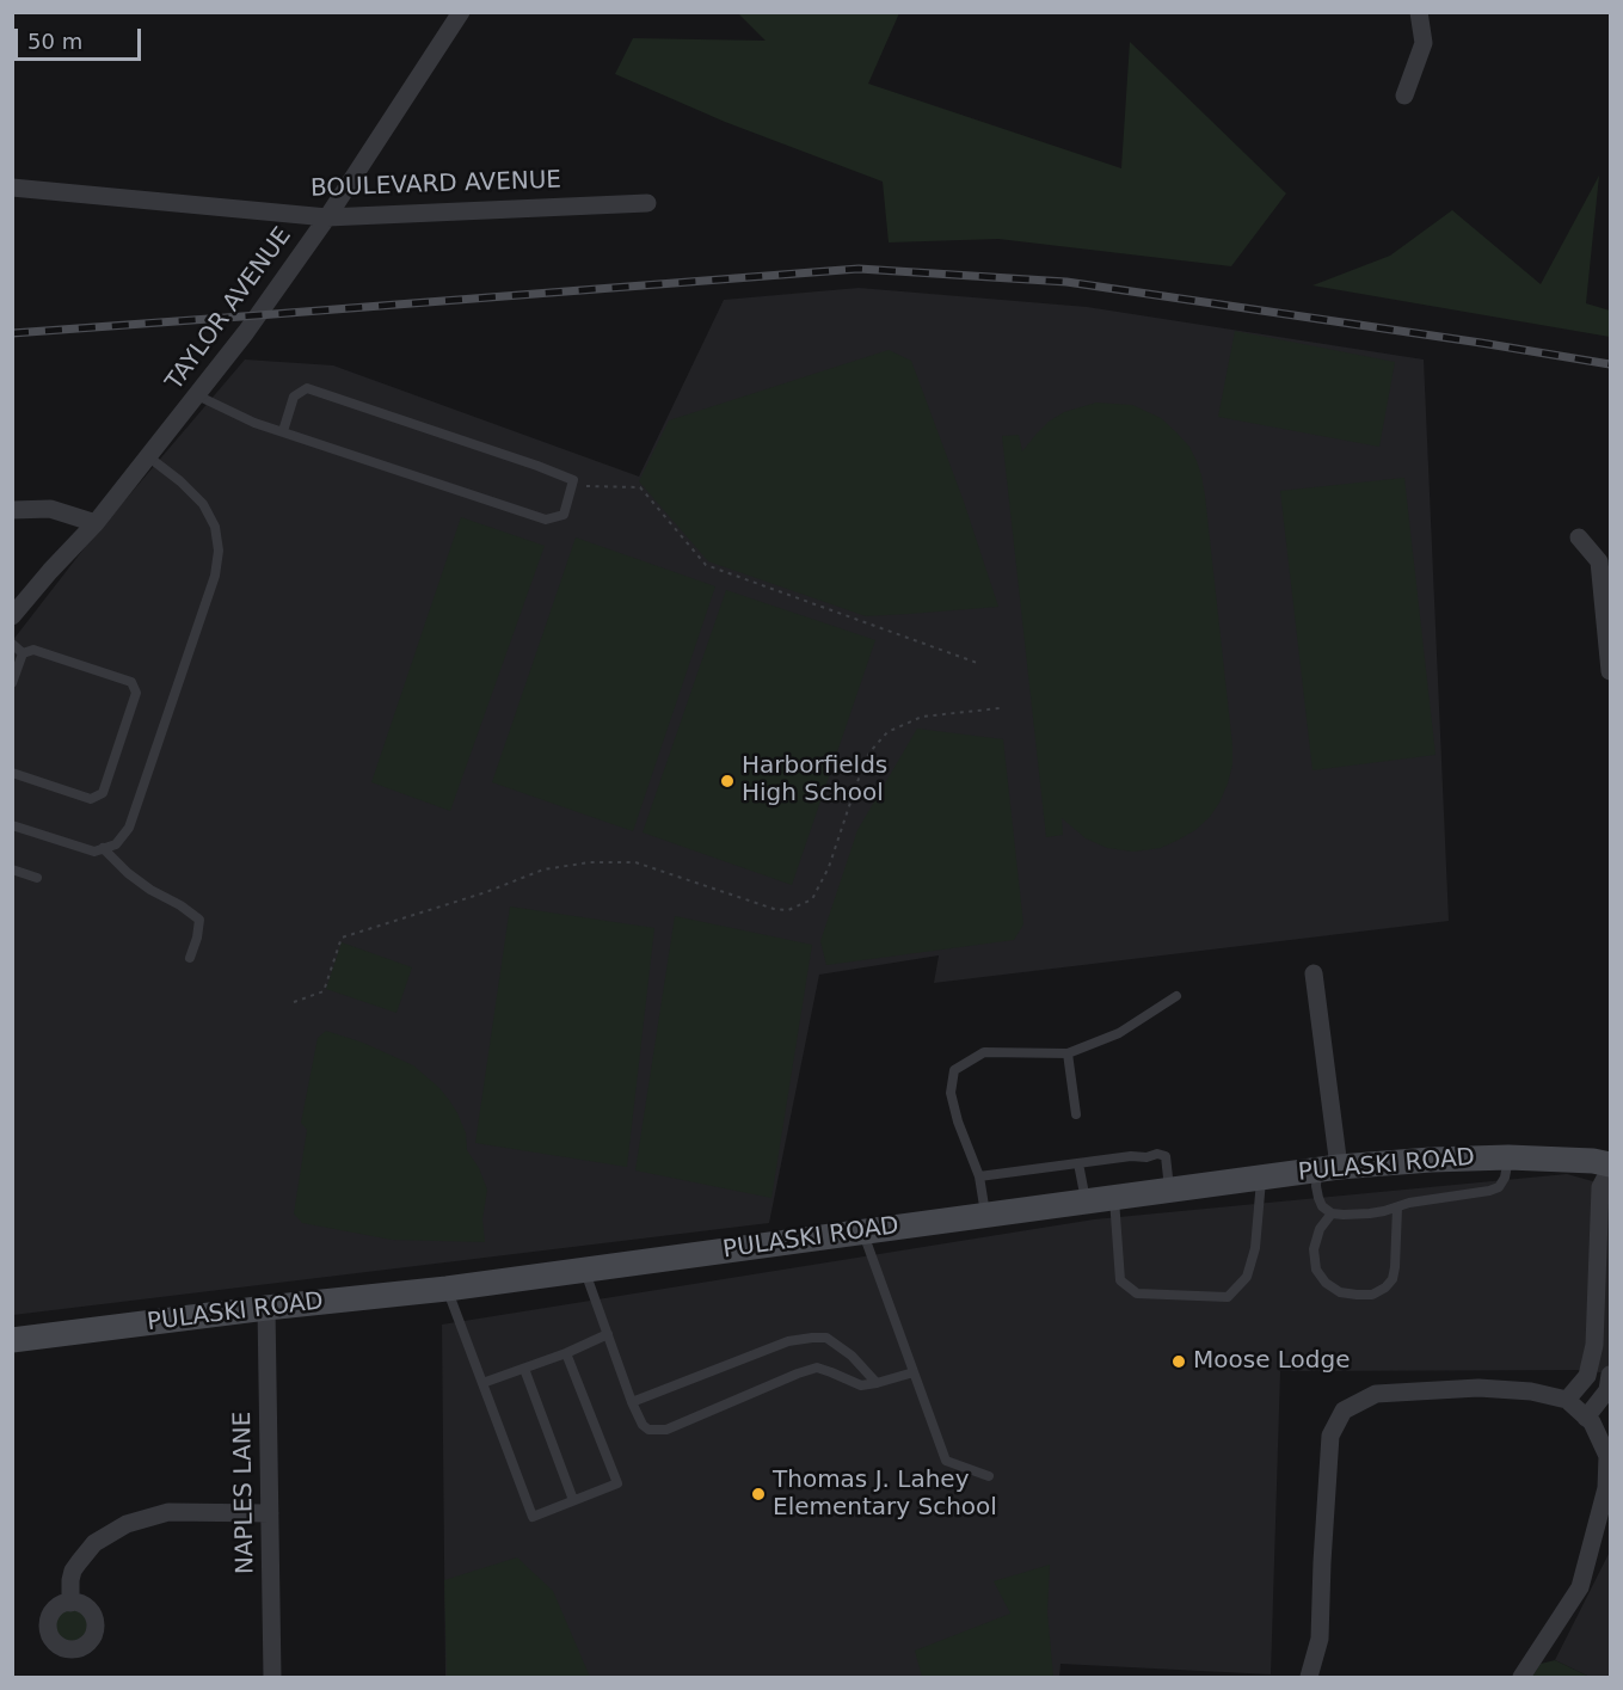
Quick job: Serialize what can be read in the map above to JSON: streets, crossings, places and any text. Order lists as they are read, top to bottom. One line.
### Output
{"streets":{"main road":["PULASKI ROAD"],"street":["BOULEVARD AVENUE","TAYLOR AVENUE","NAPLES LANE"]},"crossings":[["BOULEVARD AVENUE","TAYLOR AVENUE"],["PULASKI ROAD","NAPLES LANE"]],"places":["Harborfields High School","Moose Lodge","Thomas J. Lahey Elementary School"],"scale_bar":"50 m"}
